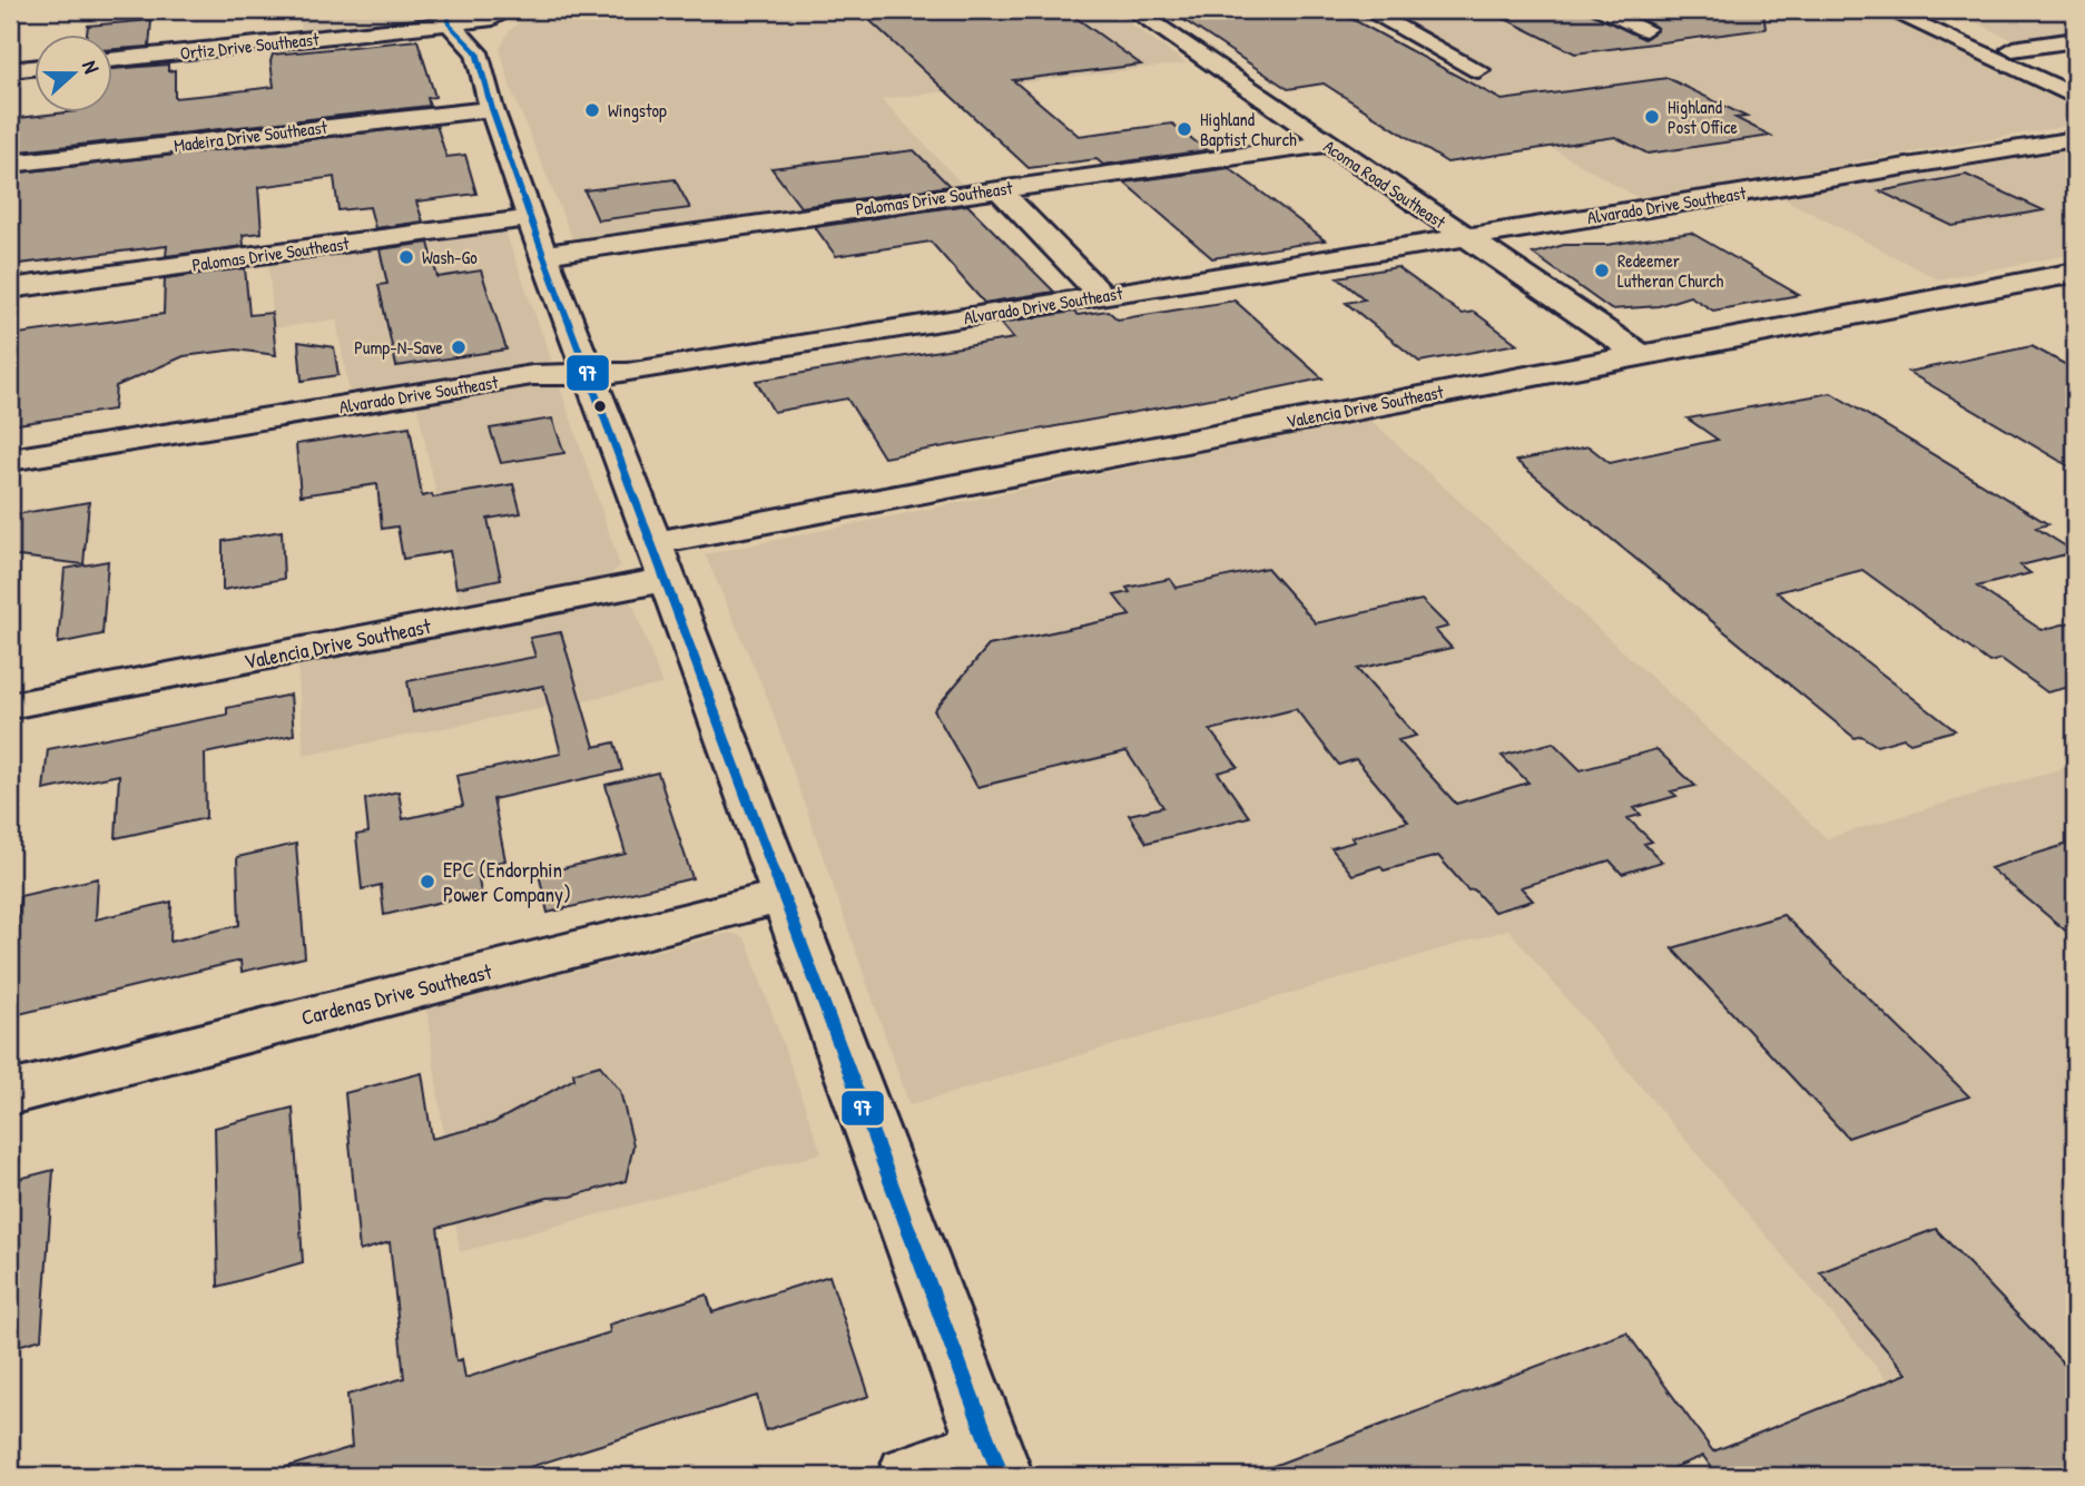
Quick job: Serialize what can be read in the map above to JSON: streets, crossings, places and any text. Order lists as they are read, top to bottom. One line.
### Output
{"streets":{"street":["Ortiz Drive Southeast","Madeira Drive Southeast","Acoma Road Southeast","Palomas Drive Southeast","Alvarado Drive Southeast","Valencia Drive Southeast","Cardenas Drive Southeast"]},"crossings":[["Acoma Road Southeast","Palomas Drive Southeast"],["Acoma Road Southeast","Alvarado Drive Southeast"],["Acoma Road Southeast","Valencia Drive Southeast"]],"places":["Wingstop","Highland Post Office","Highland Baptist Church","Wash-Go","Redeemer Lutheran Church","Pump-N-Save","EPC (Endorphin Power Company)"],"lines":["transit line 97"],"north":"right"}
